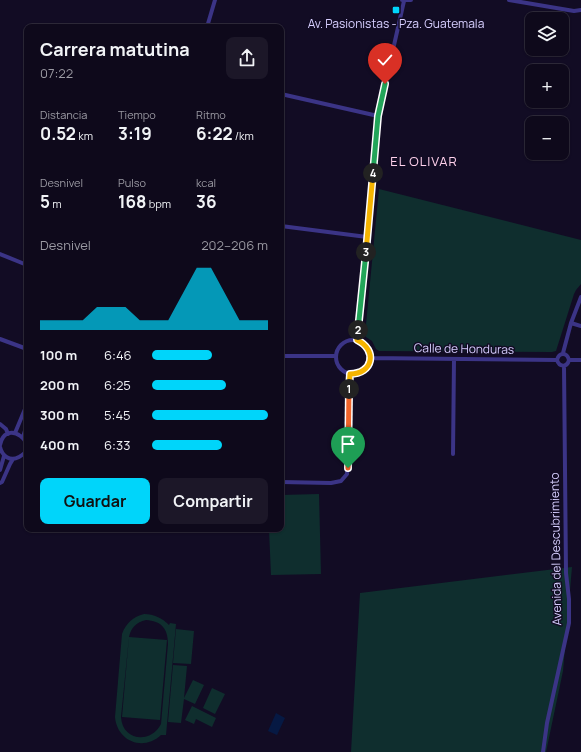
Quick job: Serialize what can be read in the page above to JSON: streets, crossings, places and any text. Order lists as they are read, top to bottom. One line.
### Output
{"streets":{"street":["Calle de Honduras","Avenida del Descubrimiento"]},"crossings":[["Calle de Honduras","Avenida del Descubrimiento"]],"districts":["EL OLIVAR"],"places":{"transit":["Av. Pasionistas - Pza. Guatemala"]},"page":{"map_buttons":["+","−"],"heading":["Carrera matutina","07:22"],"stats":[["Distancia","0.52 km"],["Tiempo","3:19"],["Ritmo","6:22 /km"],["Desnivel","5 m"],["Pulso","168 bpm"],["kcal","36"]],"pins":["4","3","2","1"],"chart":["Desnivel","202–206 m"],"list":[{"name":"100 m","note":"6:46"},{"name":"200 m","note":"6:25"},{"name":"300 m","note":"5:45"},{"name":"400 m","note":"6:33"}],"buttons":["Guardar","Compartir"]}}
